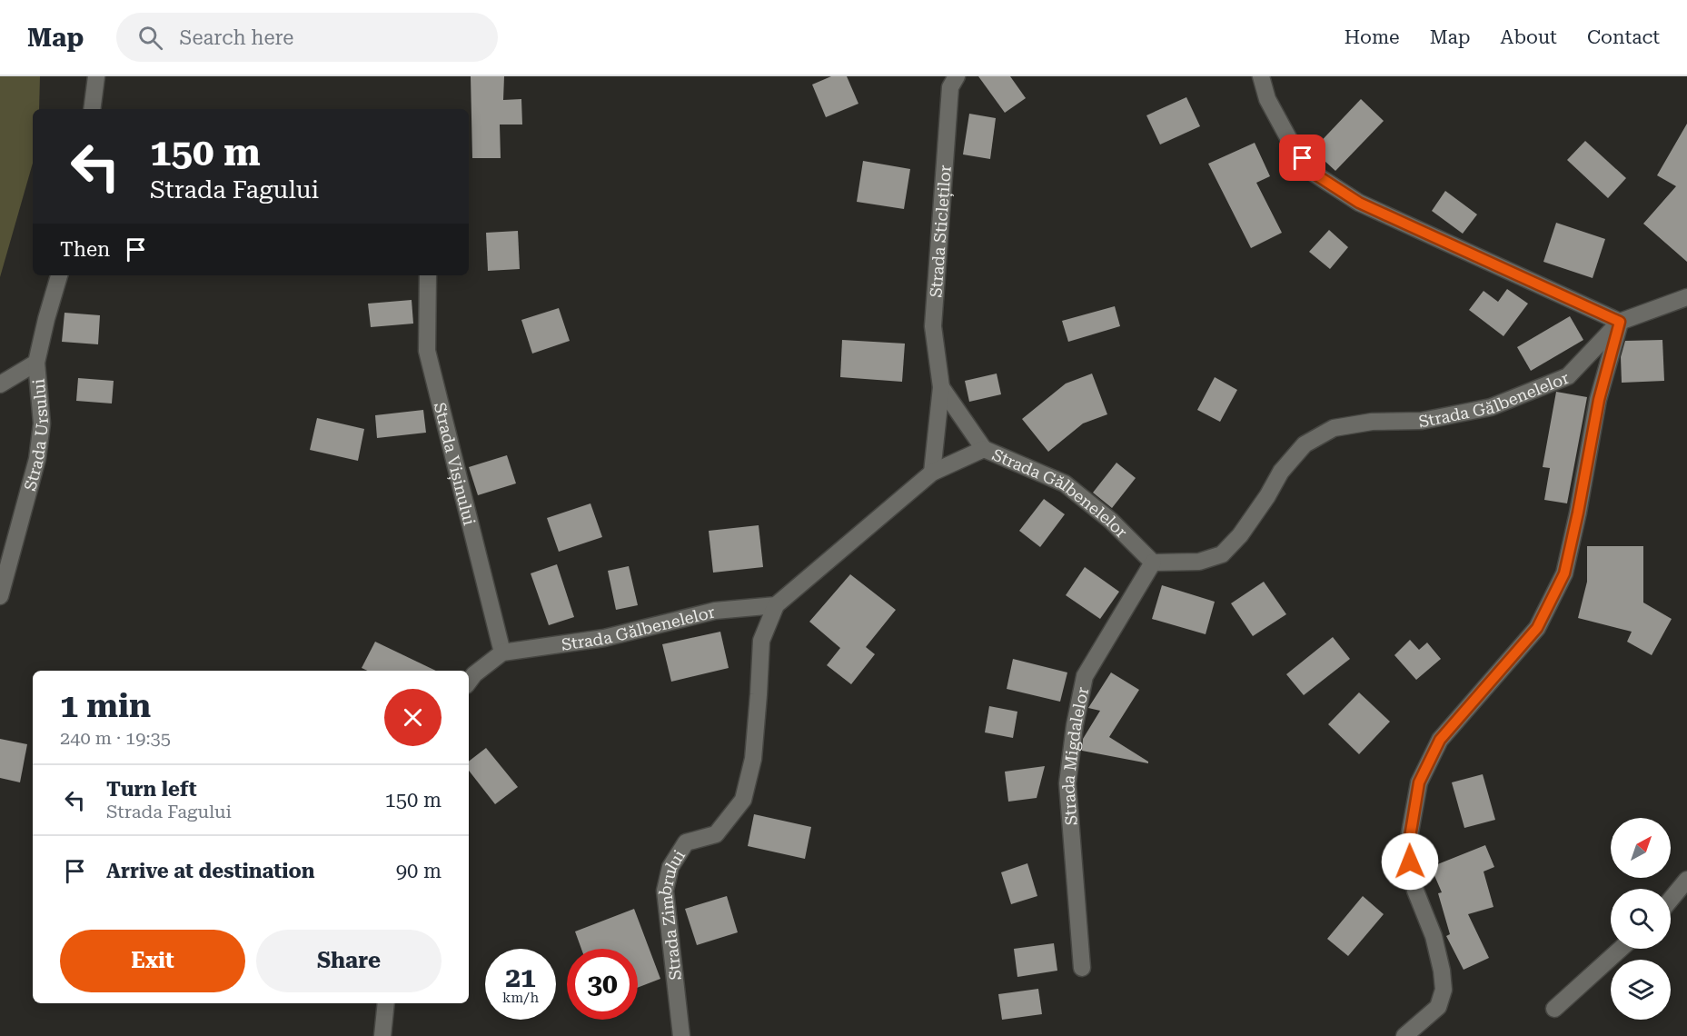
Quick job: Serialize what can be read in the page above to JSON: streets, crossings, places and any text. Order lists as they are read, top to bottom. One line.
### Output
{"streets":{"street":["Strada Sticleților","Strada Gălbenelelor","Strada Ursului","Strada Vișinului","Strada Migdalelor","Strada Zimbrului"]},"crossings":[["Strada Sticleților","Strada Gălbenelelor"],["Strada Gălbenelelor","Strada Vișinului"],["Strada Gălbenelelor","Strada Migdalelor"],["Strada Gălbenelelor","Strada Zimbrului"]],"north":"top right","page":{"header":"Map","search":"Search here","nav":["Home","Map","About","Contact"],"turn":["150 m","Strada Fagului"],"then":"Then","heading":["1 min","240 m · 19:35"],"list":[{"name":"Turn left","note":"Strada Fagului","value":"150 m"},{"name":"Arrive at destination","value":"90 m"}],"buttons":["Exit","Share"],"speed":"21 km/h","limit":"30"}}
